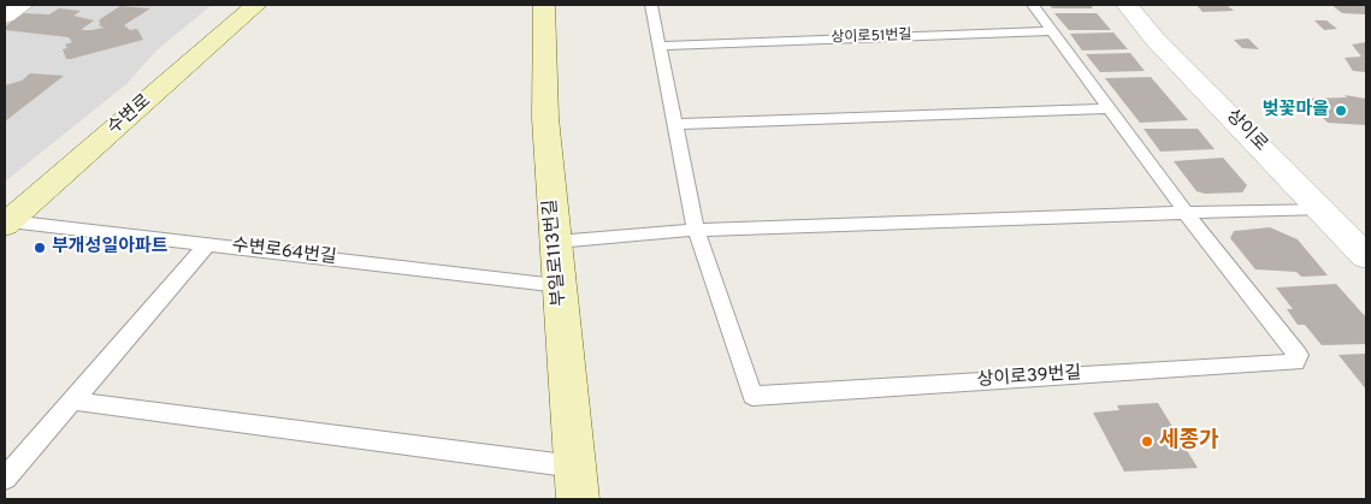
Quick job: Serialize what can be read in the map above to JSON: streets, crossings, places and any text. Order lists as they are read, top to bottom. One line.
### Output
{"streets":{"street":["수변로","상이로","부일로113번길"],"lane":["상이로51번길","수변로64번길","상이로39번길"]},"crossings":[["상이로51번길","상이로39번길"],["수변로","수변로64번길"],["수변로64번길","부일로113번길"]],"places":["벚꽃마을","부개성일아파트","세종가"]}
